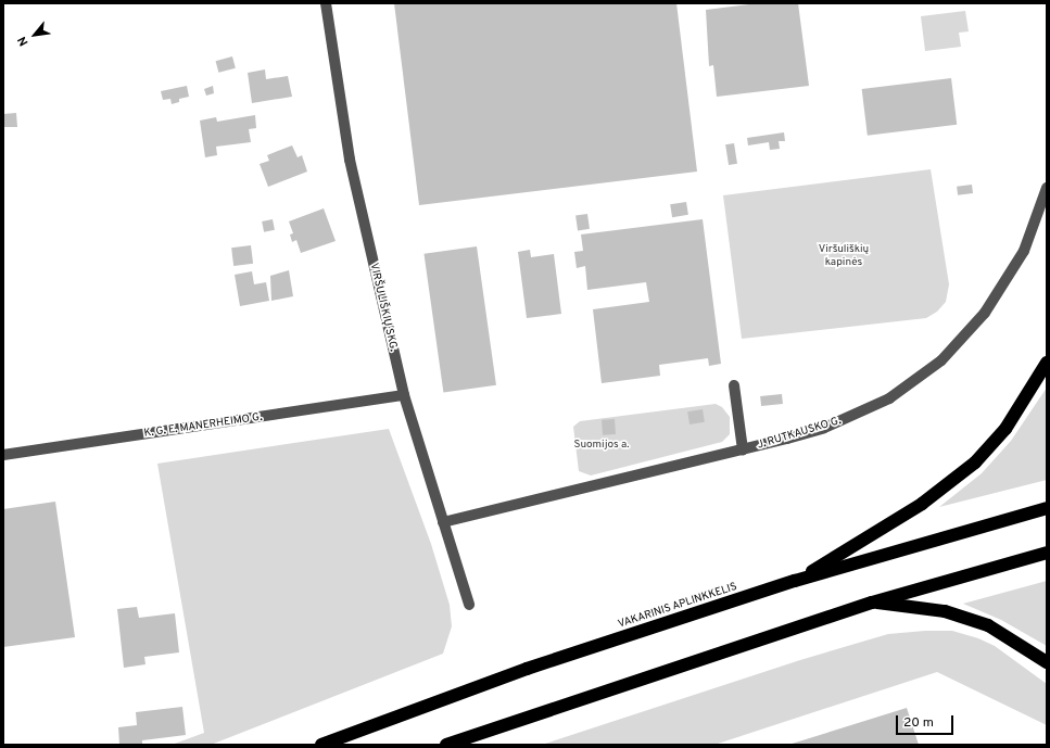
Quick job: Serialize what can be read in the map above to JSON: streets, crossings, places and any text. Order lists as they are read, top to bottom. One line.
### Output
{"streets":{"highway":["VAKARINIS APLINKKELIS"],"street":["VIRŠULIŠKIŲ SKG.","K. G. E. MANERHEIMO G.","J. RUTKAUSKO G."]},"crossings":[["VIRŠULIŠKIŲ SKG.","K. G. E. MANERHEIMO G."],["VIRŠULIŠKIŲ SKG.","J. RUTKAUSKO G."]],"parks":["Viršuliškių kapinės","Suomijos a."],"scale_bar":"20 m","north":"bottom left"}
